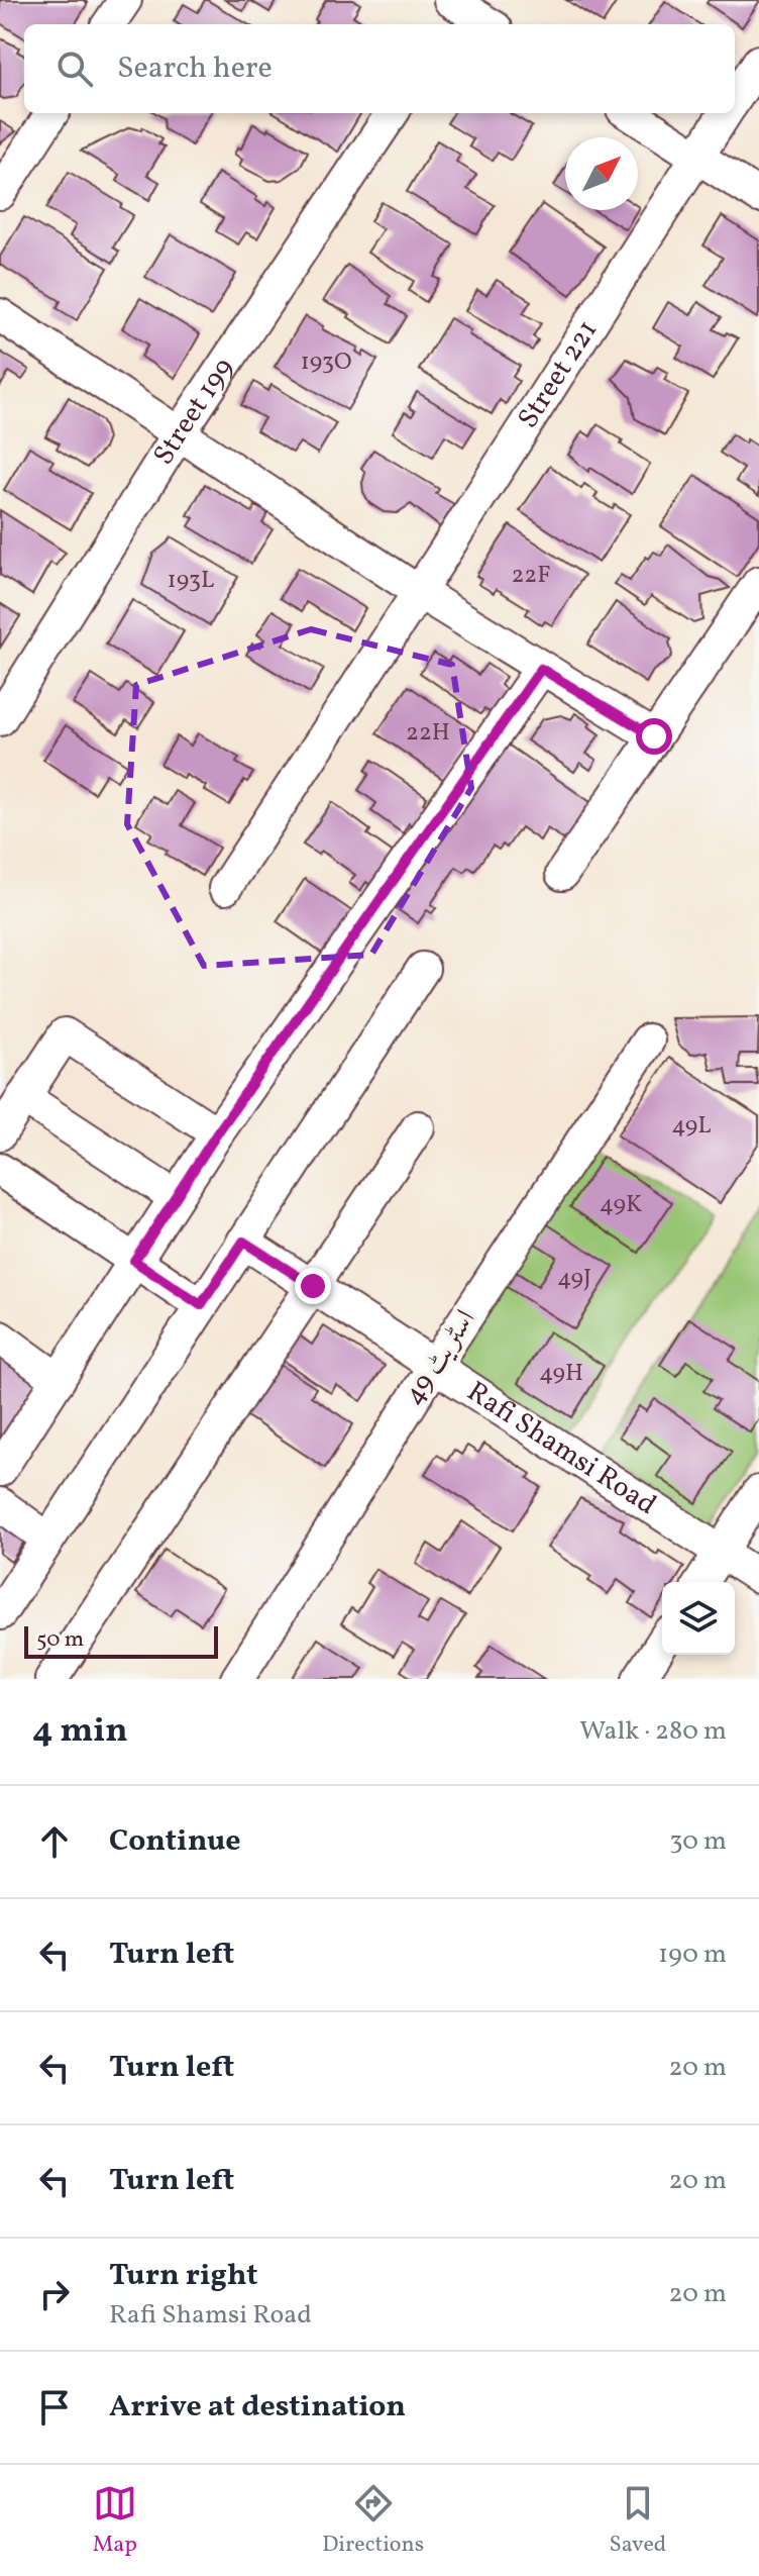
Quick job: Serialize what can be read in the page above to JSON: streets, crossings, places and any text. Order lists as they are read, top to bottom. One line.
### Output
{"streets":{"street":["Street 221","Street 199","اسٹریٹ 49","Rafi Shamsi Road"]},"crossings":[["اسٹریٹ 49","Rafi Shamsi Road"]],"house_numbers":["193O","22F","193L","22H","49L","49K","49J","49H"],"scale_bar":"50 m","north":"top right","page":{"search":"Search here","scale":"50 m","heading":["4 min","Walk · 280 m"],"list":[["Continue","30 m"],["Turn left","190 m"],["Turn left","20 m"],["Turn left","20 m"],["Turn right","Rafi Shamsi Road","20 m"],"Arrive at destination"],"nav":["Map","Directions","Saved"]}}
